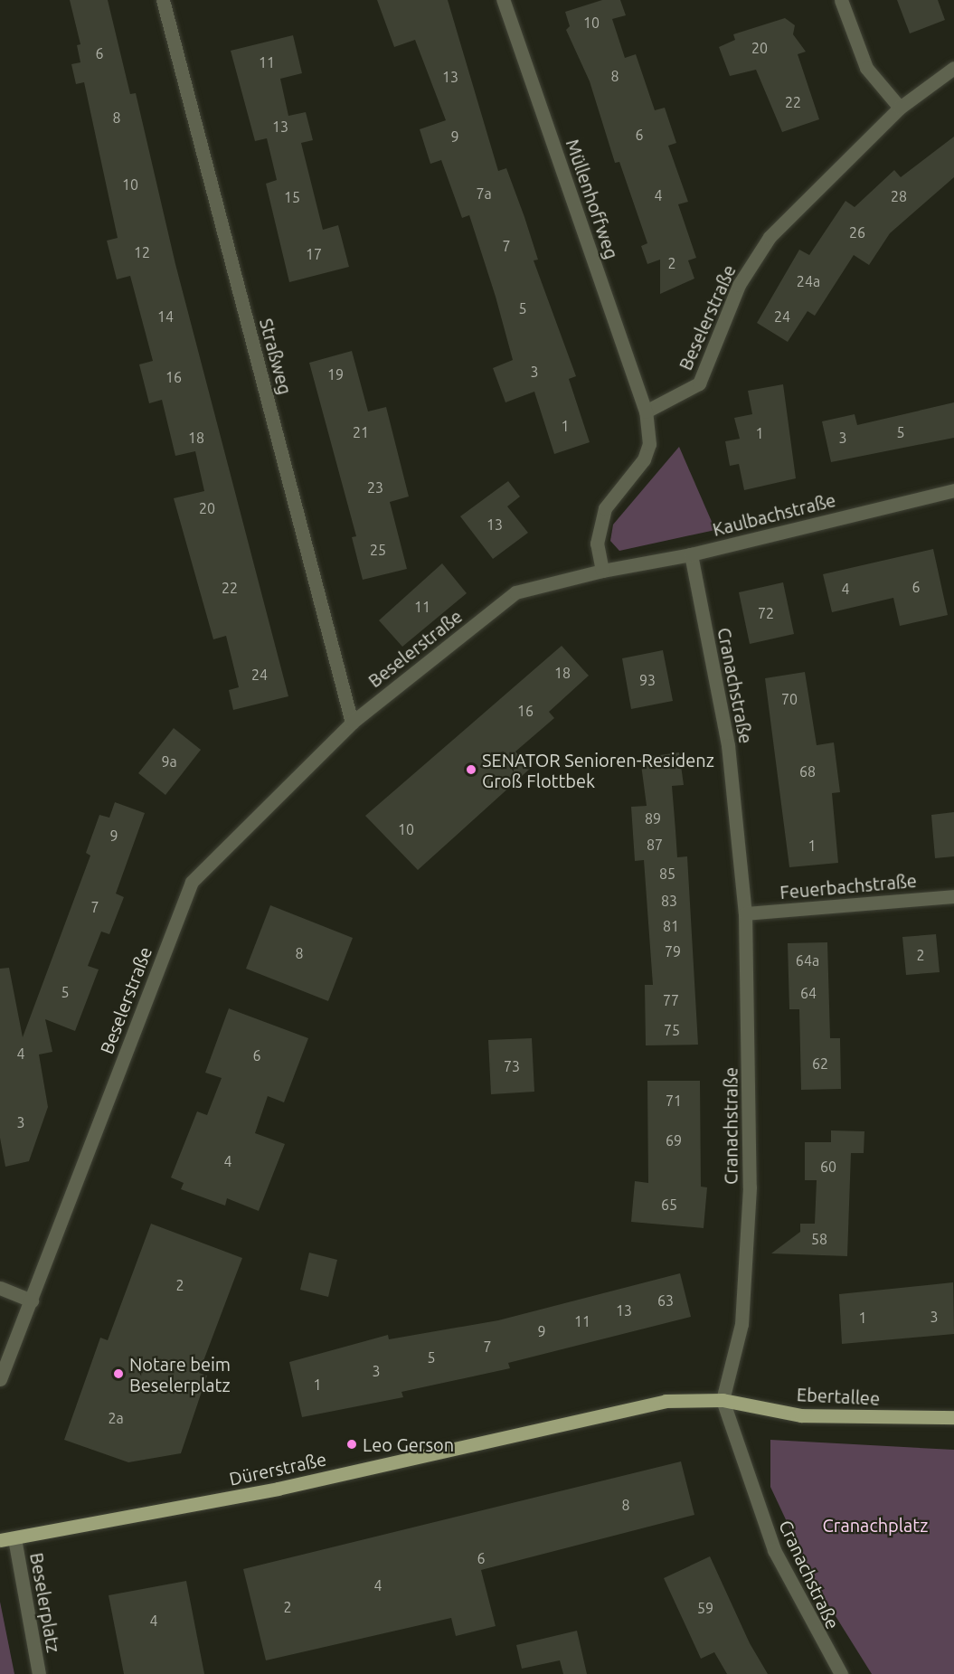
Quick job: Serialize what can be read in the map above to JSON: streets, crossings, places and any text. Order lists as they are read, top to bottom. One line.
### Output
{"streets":{"main road":["Ebertallee","Dürerstraße"],"street":["Müllenhoffweg","Beselerstraße","Straßweg","Kaulbachstraße","Cranachstraße","Feuerbachstraße","Beselerplatz"]},"crossings":[["Müllenhoffweg","Beselerstraße"],["Beselerstraße","Straßweg"],["Beselerstraße","Kaulbachstraße"],["Kaulbachstraße","Cranachstraße"],["Cranachstraße","Feuerbachstraße"],["Cranachstraße","Ebertallee"],["Cranachstraße","Dürerstraße"],["Ebertallee","Dürerstraße"],["Dürerstraße","Beselerplatz"]],"parks":["Cranachplatz"],"places":["SENATOR Senioren-Residenz Groß Flottbek","Notare beim Beselerplatz","Leo Gerson"],"house_numbers":["10","20","6","11","8","13","22","8","13","6","9","10","7a","4","28","15","26","7","12","17","2","24a","5","14","24","3","19","16","1","21","5","1","18","3","23","20","13","25","6","22","4","11","72","18","24","93","70","16","9a","68","89","10","9","87","1","85","83","7","81","79","8","2","64a","5","64","77","75","4","6","62","73","71","3","69","4","60","65","58","2","63","13","3","1","11","9","7","5","3","1","2a","8","6","4","2","59","4"]}
